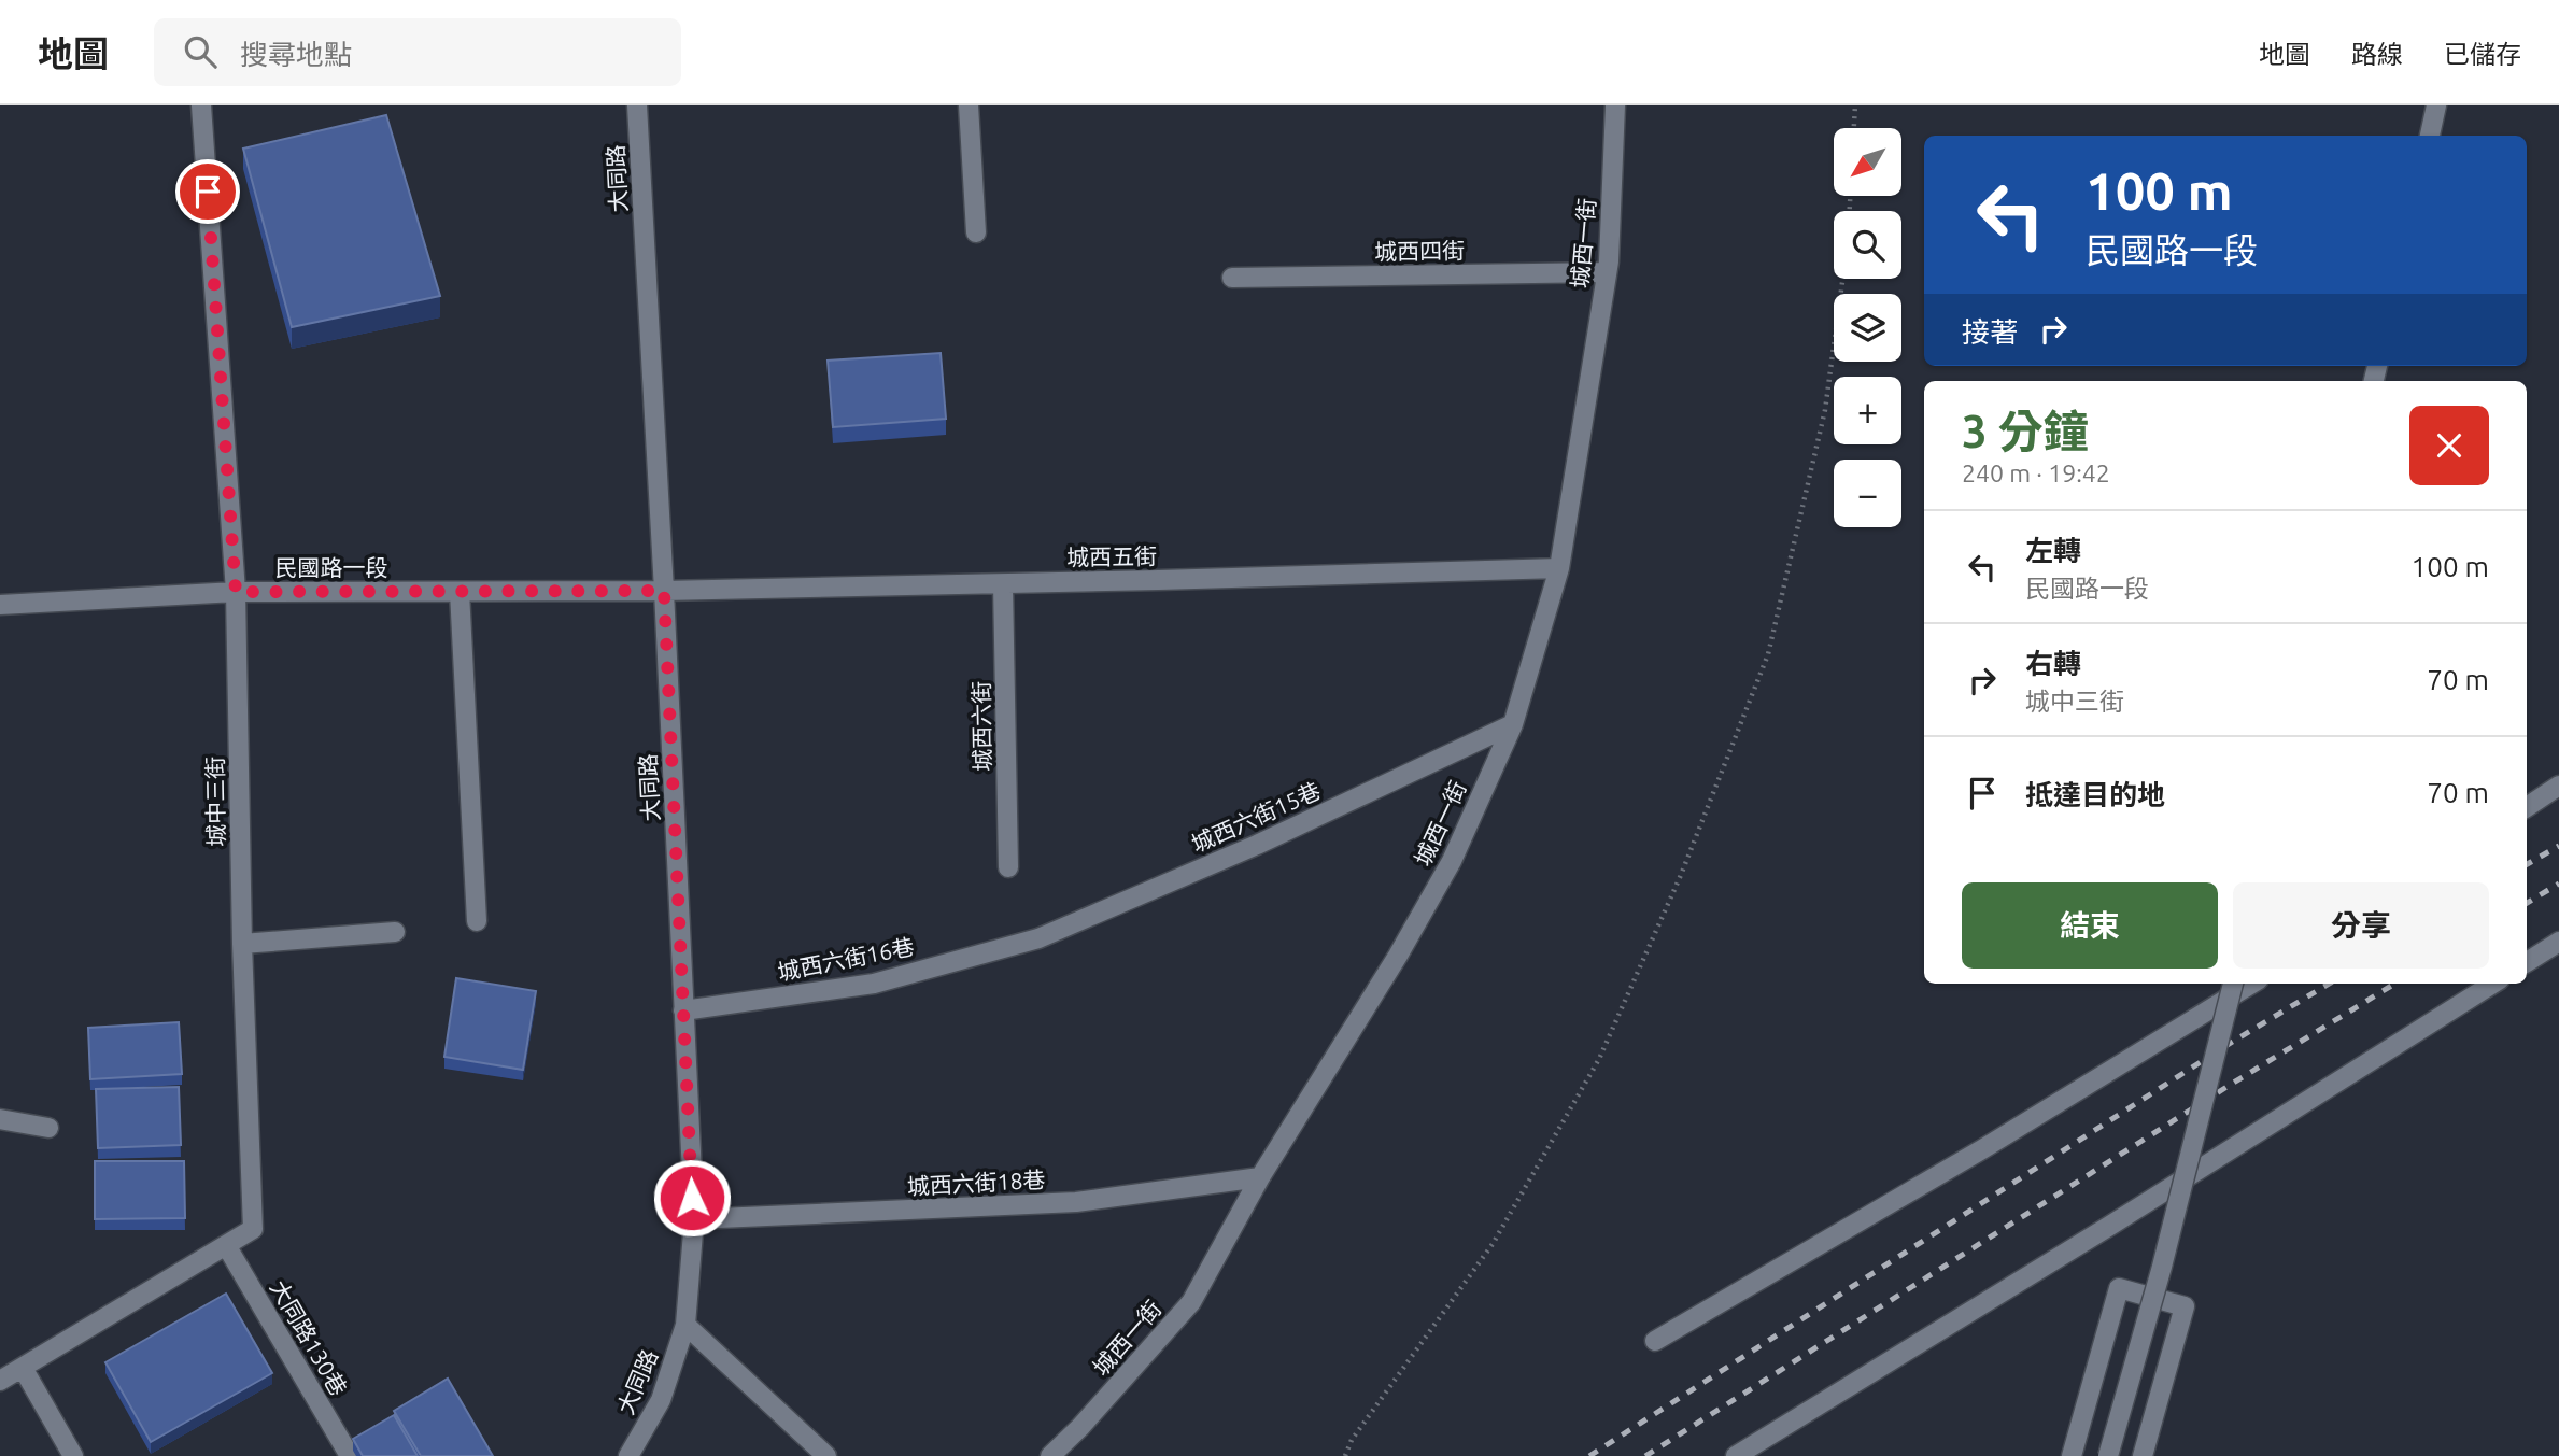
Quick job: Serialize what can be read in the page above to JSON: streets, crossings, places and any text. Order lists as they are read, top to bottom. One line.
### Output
{"streets":{"street":["大同路","城西一街","城西四街","城西五街","民國路一段","城西六街","城中三街","城西六街15巷","城西六街16巷","城西六街18巷","大同路130巷"]},"crossings":[["大同路","城西五街"],["大同路","民國路一段"],["大同路","城西六街16巷"],["大同路","城西六街18巷"],["城西一街","城西四街"],["城西一街","城西五街"],["城西一街","城西六街15巷"],["城西一街","城西六街18巷"],["城西五街","民國路一段"],["城西五街","城西六街"],["民國路一段","城中三街"],["城中三街","大同路130巷"],["城西六街15巷","城西六街16巷"]],"north":"bottom left","page":{"header":"地圖","search":"搜尋地點","nav":["地圖","路線","已儲存"],"map_buttons":["+","−"],"turn":["100 m","民國路一段"],"then":"接著","heading":["3 分鐘","240 m · 19:42"],"list":[{"name":"左轉","note":"民國路一段","value":"100 m"},{"name":"右轉","note":"城中三街","value":"70 m"},{"name":"抵達目的地","value":"70 m"}],"buttons":["結束","分享"]}}
